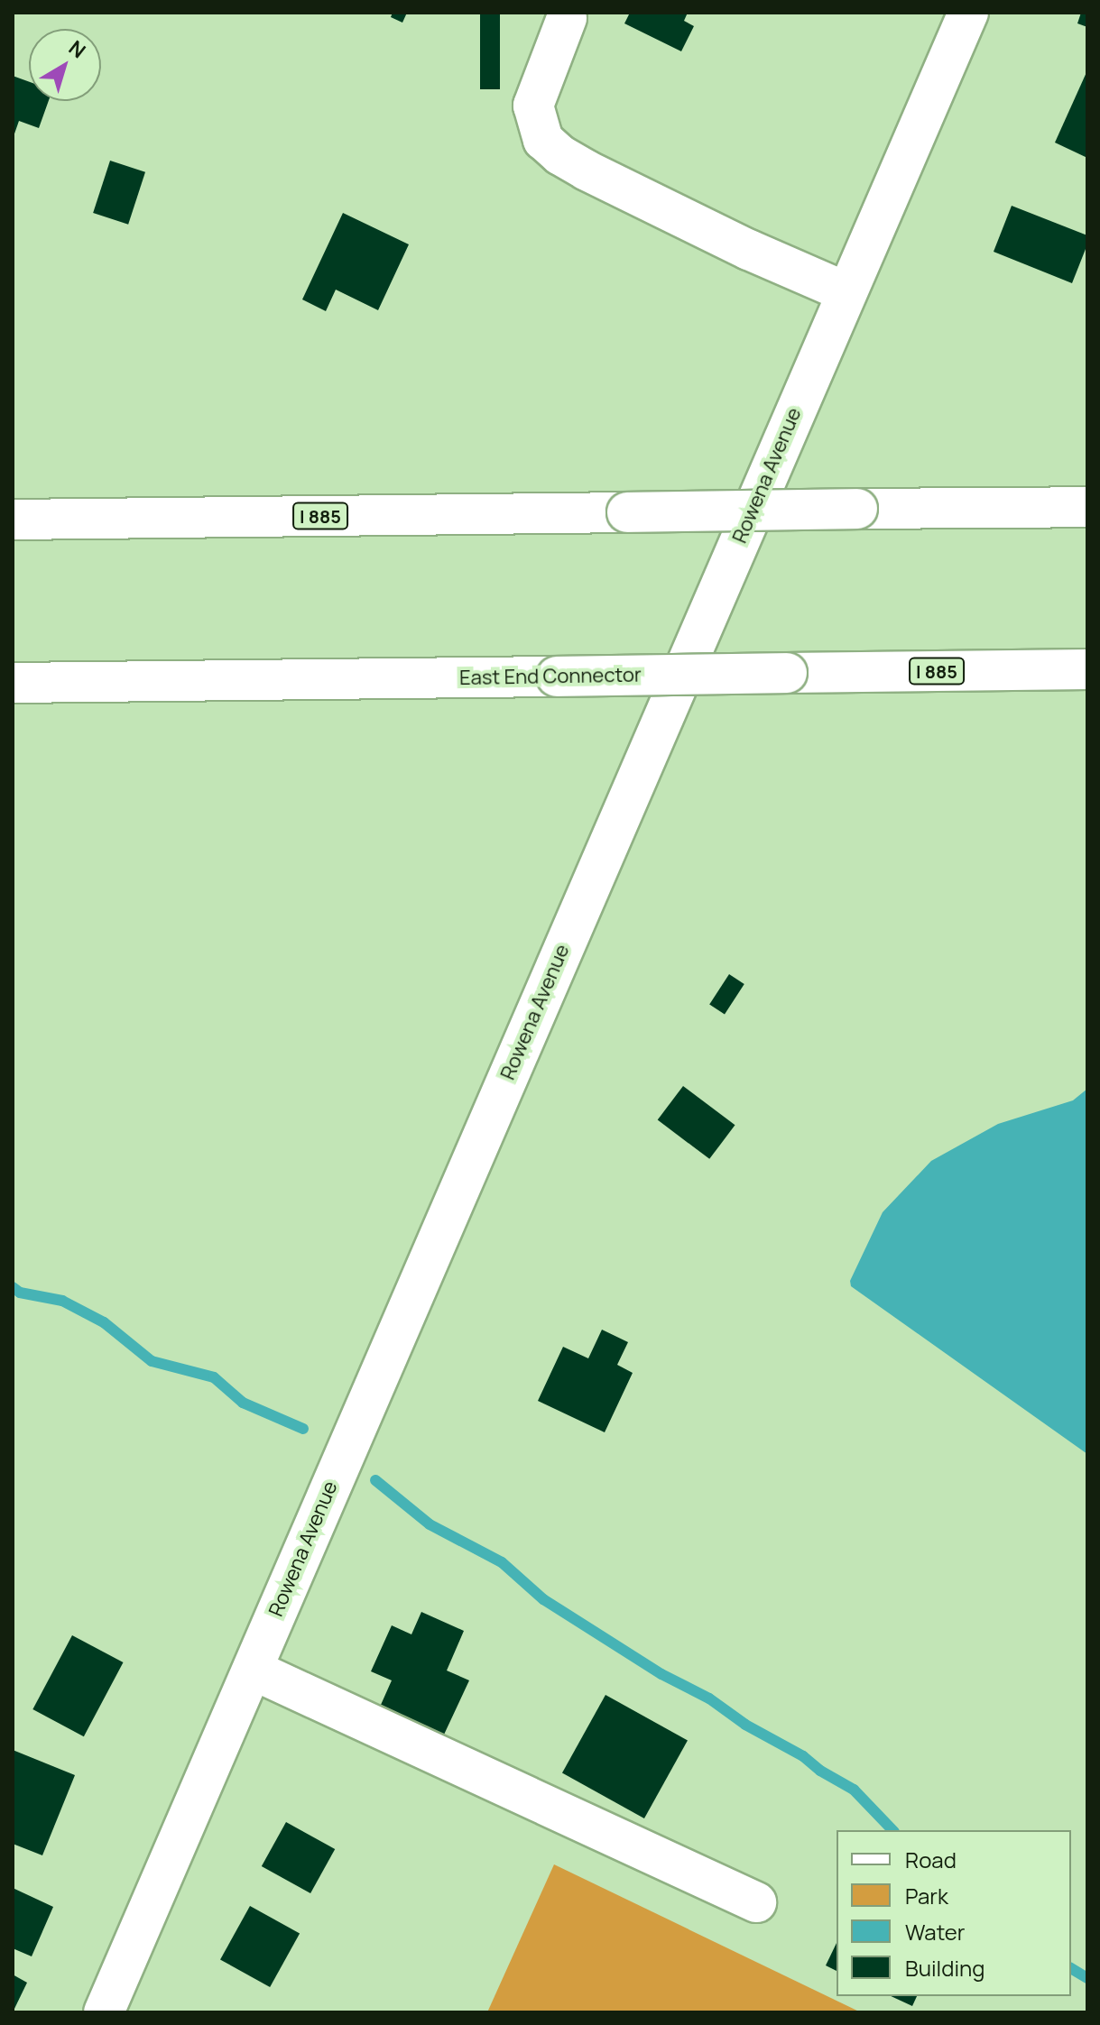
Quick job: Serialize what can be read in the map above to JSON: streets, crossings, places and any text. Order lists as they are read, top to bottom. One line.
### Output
{"streets":{"main road":["Rowena Avenue","I 885","East End Connector"]},"legend":["Road","Park","Water","Building"],"north":"top right"}
